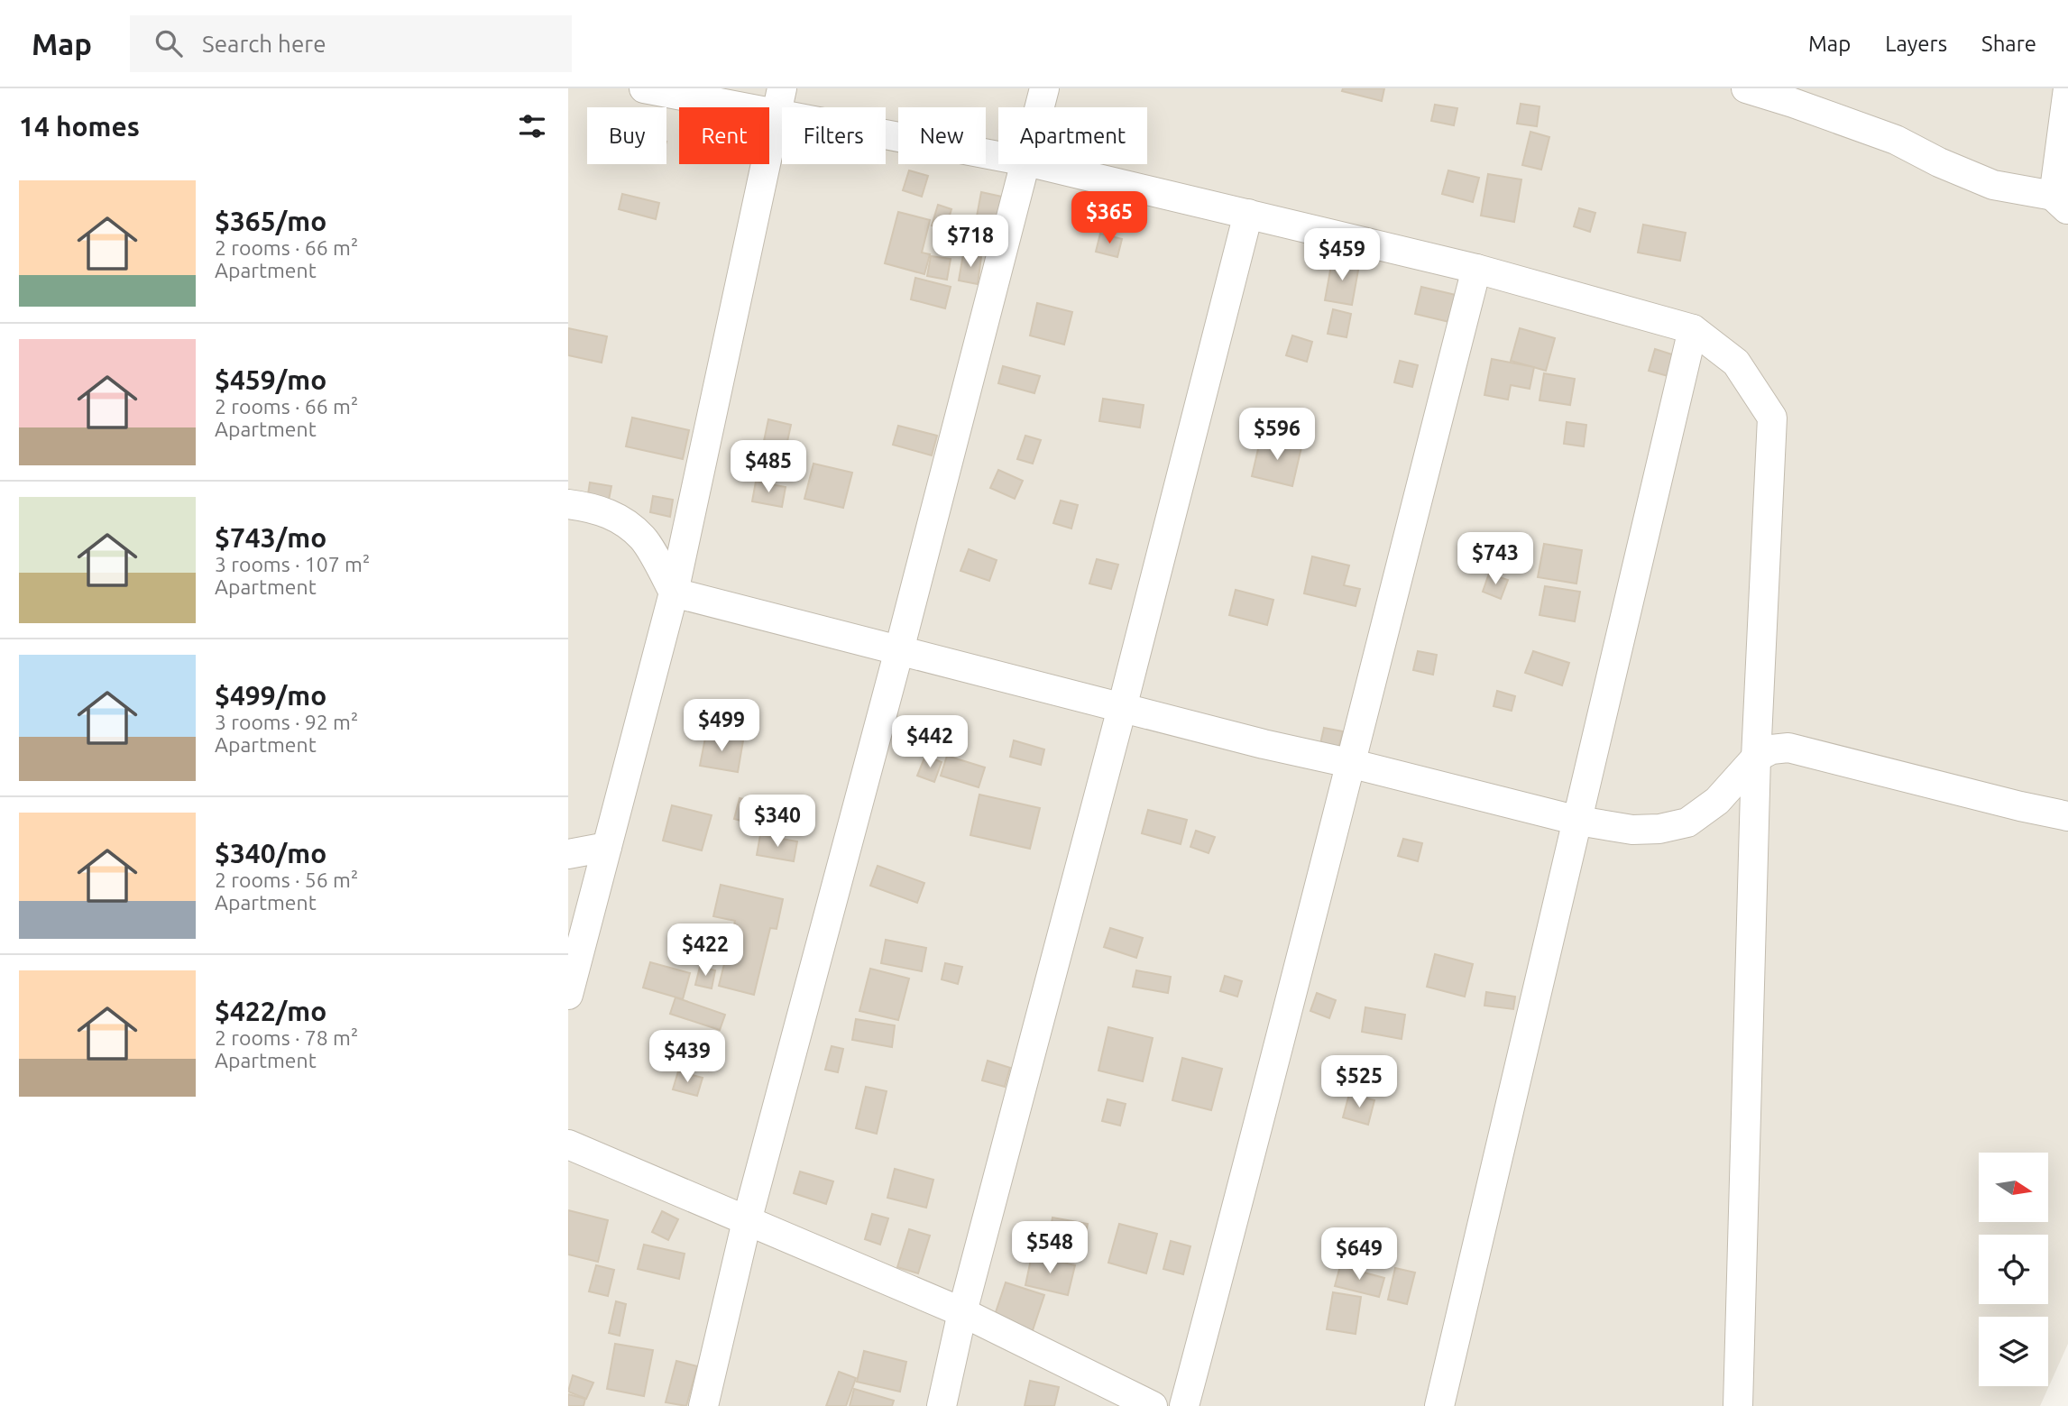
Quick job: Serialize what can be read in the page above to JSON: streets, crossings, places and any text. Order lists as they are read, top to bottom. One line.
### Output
{"north":"right","page":{"header":"Map","search":"Search here","nav":["Map","Layers","Share"],"heading":"14 homes","chip":["Buy","Rent","Filters","New","Apartment"],"list":[{"name":"$365/mo","note":"2 rooms · 66 m² · Apartment"},{"name":"$459/mo","note":"2 rooms · 66 m² · Apartment"},{"name":"$743/mo","note":"3 rooms · 107 m² · Apartment"},{"name":"$499/mo","note":"3 rooms · 92 m² · Apartment"},{"name":"$340/mo","note":"2 rooms · 56 m² · Apartment"},{"name":"$422/mo","note":"2 rooms · 78 m² · Apartment"}],"price":["$365","$718","$459","$596","$485","$743","$499","$442","$340","$422","$439","$525","$548","$649"]}}
